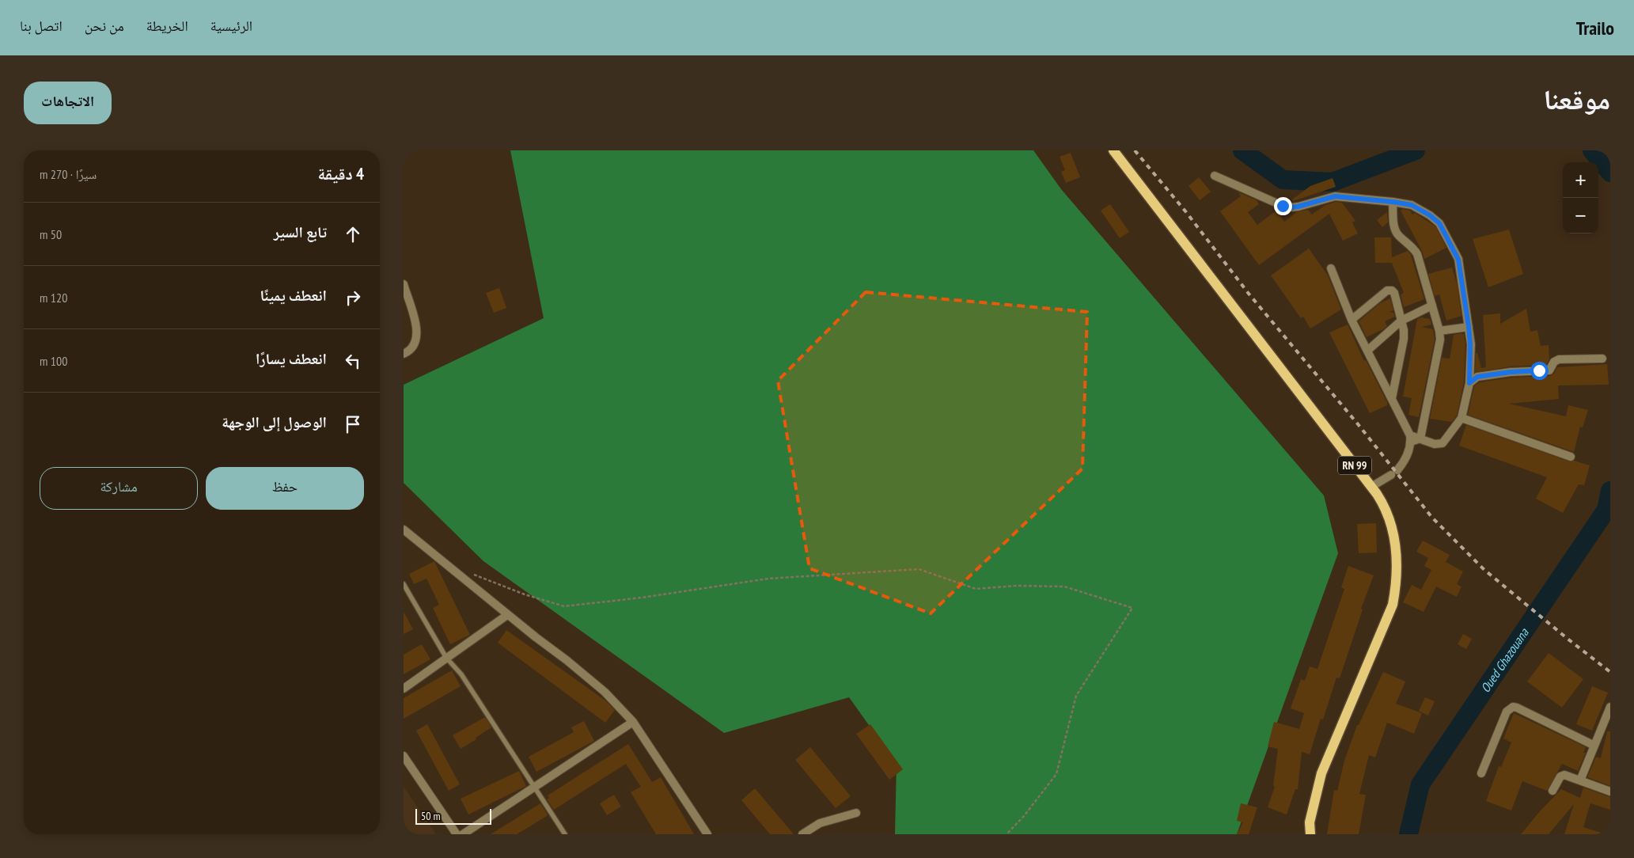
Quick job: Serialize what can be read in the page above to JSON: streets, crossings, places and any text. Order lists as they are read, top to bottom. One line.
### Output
{"streets":{"main road":["RN 99"]},"water":["Oued Ghazouana"],"scale_bar":"50 m","page":{"header":"Trailo","nav":["الرئيسية","الخريطة","من نحن","اتصل بنا"],"title":"موقعنا","buttons":["الاتجاهات",["حفظ","مشاركة"]],"heading":["4 دقيقة","سيرًا · 270 m"],"map_buttons":["+","−"],"list":[["تابع السير","50 m"],["انعطف يمينًا","120 m"],["انعطف يسارًا","100 m"],"الوصول إلى الوجهة"],"scale":"50 m"}}
